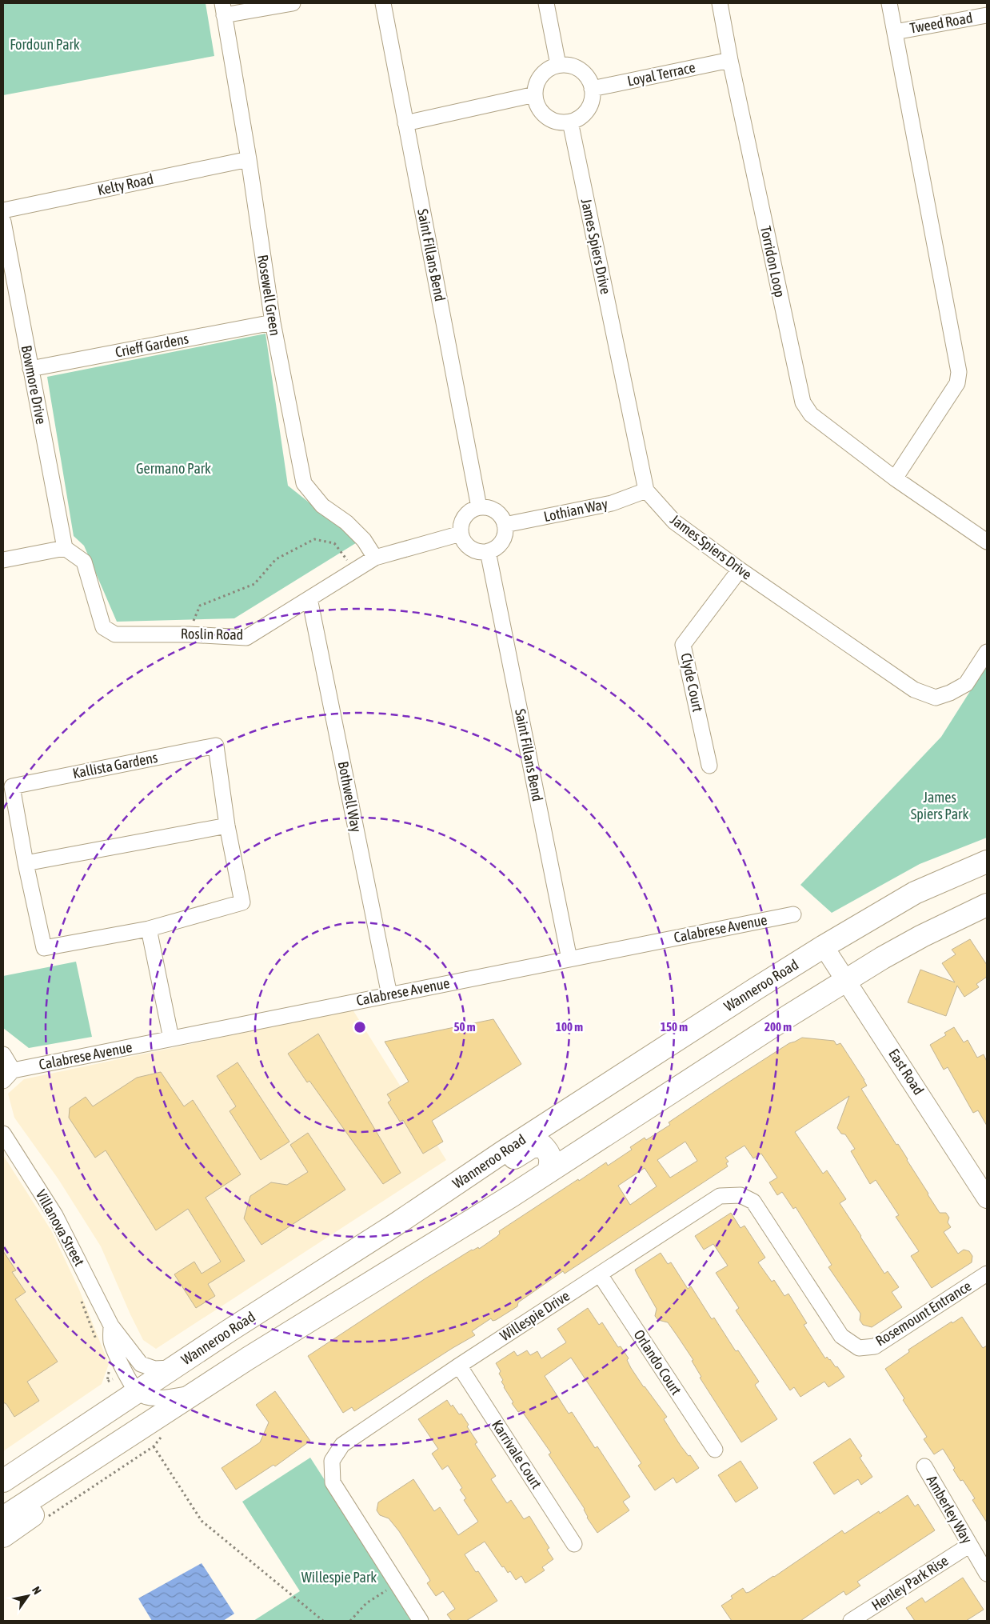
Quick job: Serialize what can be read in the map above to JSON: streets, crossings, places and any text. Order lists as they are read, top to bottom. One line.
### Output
{"streets":{"highway":["Wanneroo Road"],"street":["Tweed Road","Loyal Terrace","Kelty Road","James Spiers Drive","Saint Fillans Bend","Torridon Loop","Rosewell Green","Crieff Gardens","Bowmore Drive","Lothian Way","Roslin Road","Clyde Court","Kallista Gardens","Bothwell Way","Calabrese Avenue","East Road","Villanova Street","Rosemount Entrance","Willespie Drive","Orlando Court","Karrivale Court","Amberley Way","Henley Park Rise"]},"crossings":[["Loyal Terrace","James Spiers Drive"],["Loyal Terrace","Torridon Loop"],["Kelty Road","Rosewell Green"],["James Spiers Drive","Lothian Way"],["James Spiers Drive","Clyde Court"],["Saint Fillans Bend","Lothian Way"],["Saint Fillans Bend","Roslin Road"],["Saint Fillans Bend","Calabrese Avenue"],["Rosewell Green","Crieff Gardens"],["Rosewell Green","Roslin Road"],["Crieff Gardens","Bowmore Drive"],["Bowmore Drive","Roslin Road"],["Lothian Way","Roslin Road"],["Roslin Road","Bothwell Way"],["Bothwell Way","Calabrese Avenue"],["Wanneroo Road","East Road"],["Wanneroo Road","Villanova Street"],["Rosemount Entrance","Willespie Drive"],["Willespie Drive","Orlando Court"],["Willespie Drive","Karrivale Court"],["Amberley Way","Henley Park Rise"]],"parks":["Fordoun Park","Germano Park","James Spiers Park","Willespie Park"],"north":"top right","rings":["50 m","100 m","150 m","200 m"]}
